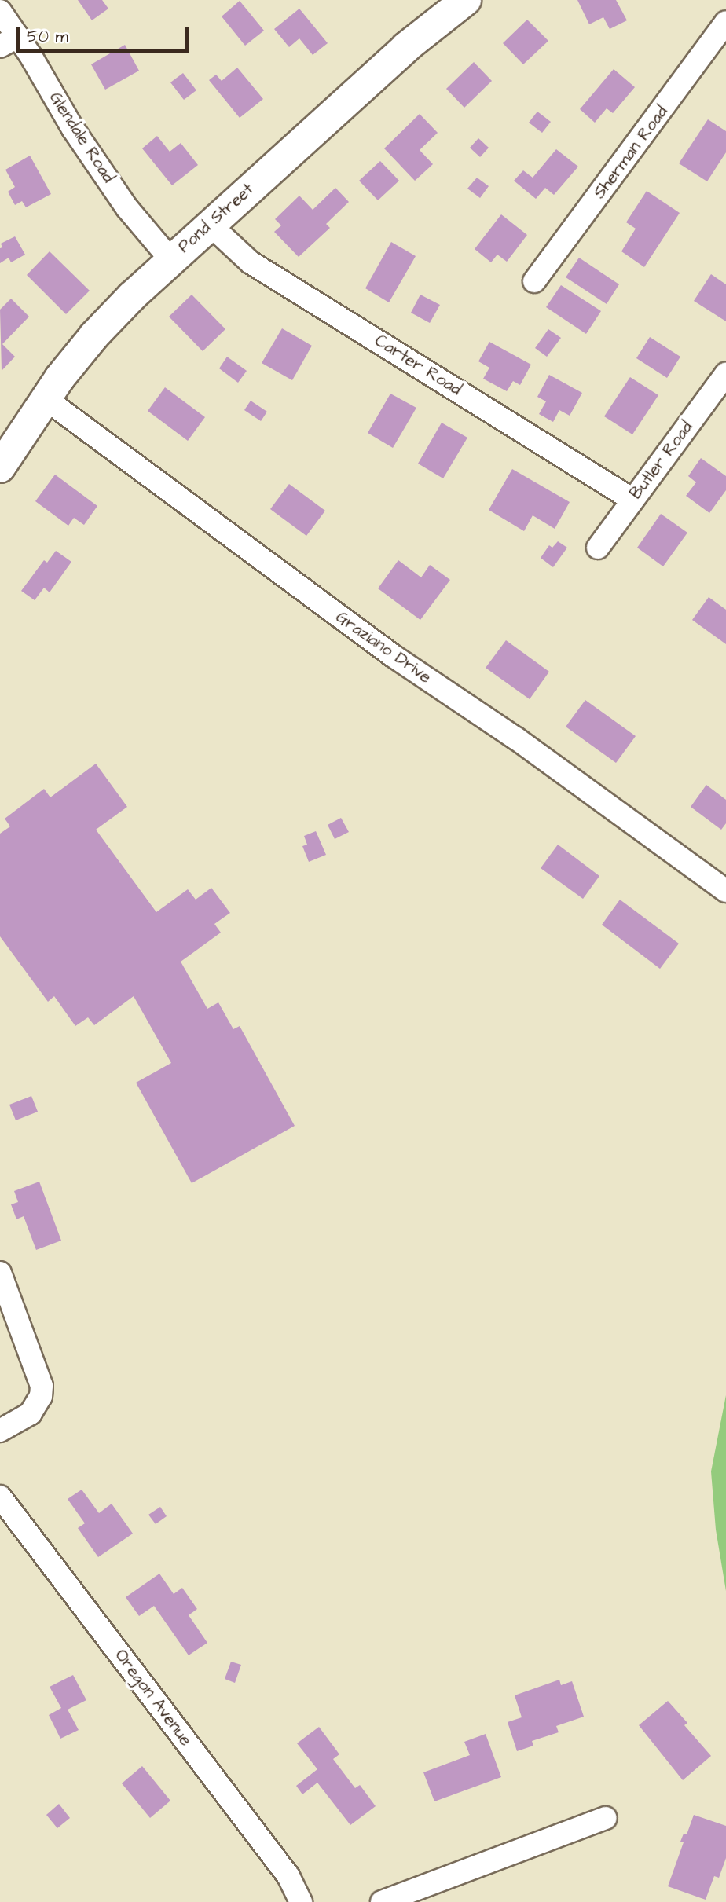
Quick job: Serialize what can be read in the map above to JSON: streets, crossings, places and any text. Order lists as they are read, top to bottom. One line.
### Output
{"streets":{"main road":["Pond Street"],"street":["Glendale Road","Sherman Road","Carter Road","Butler Road","Graziano Drive","Oregon Avenue"]},"crossings":[["Glendale Road","Pond Street"],["Pond Street","Carter Road"],["Pond Street","Graziano Drive"],["Carter Road","Butler Road"]],"scale_bar":"50 m"}
